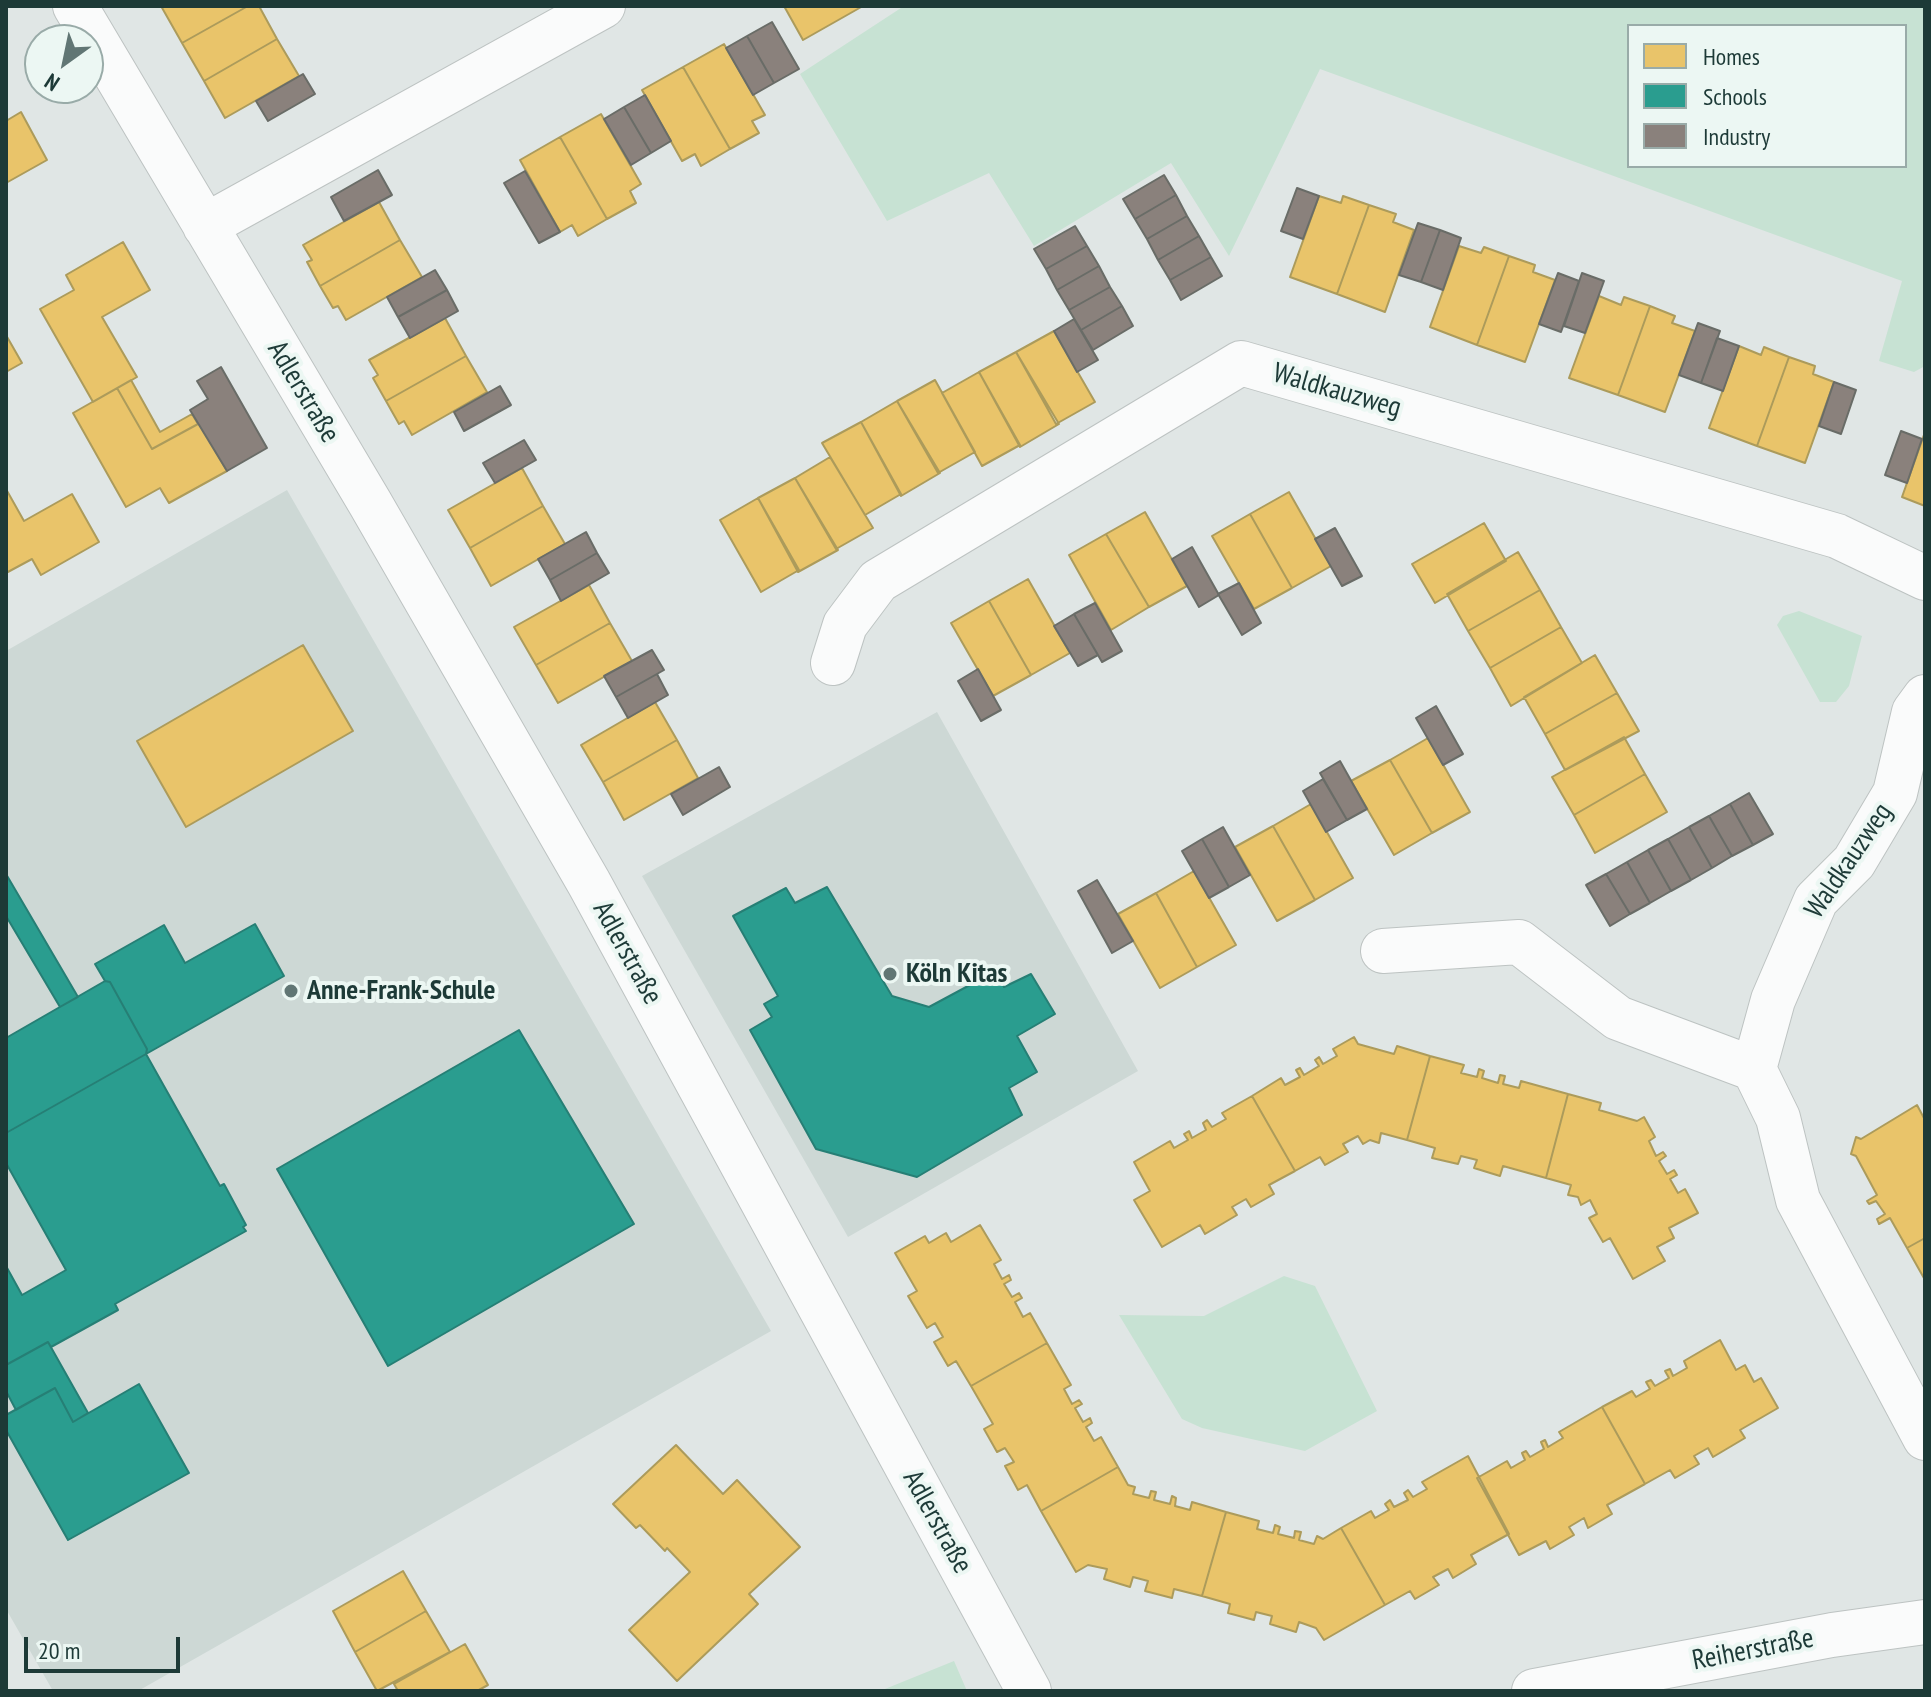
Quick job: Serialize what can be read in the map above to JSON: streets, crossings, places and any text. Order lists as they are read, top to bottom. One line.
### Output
{"streets":{"street":["Waldkauzweg","Adlerstraße","Reiherstraße"]},"places":["Köln Kitas","Anne-Frank-Schule"],"legend":["Homes","Schools","Industry"],"scale_bar":"20 m","north":"bottom left"}
